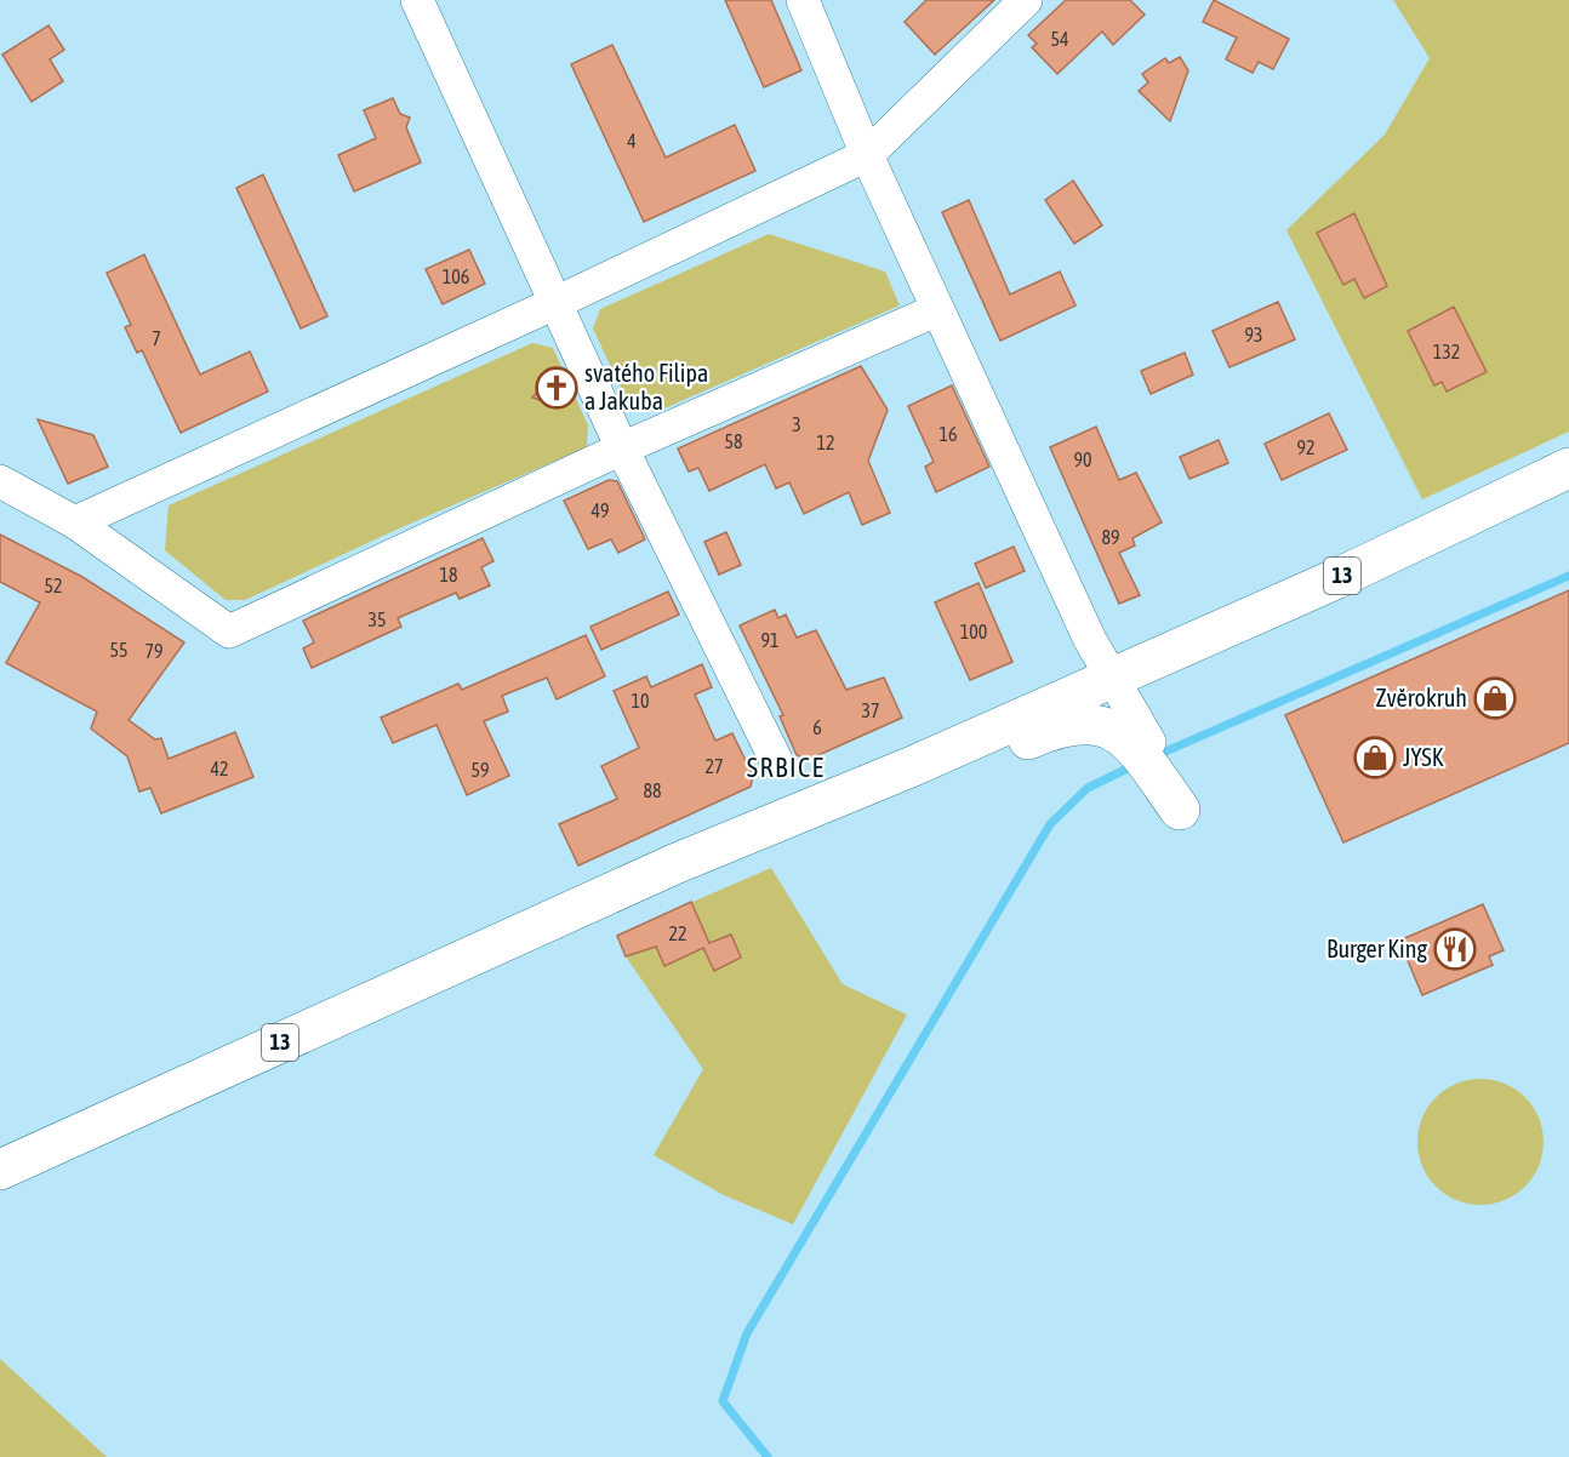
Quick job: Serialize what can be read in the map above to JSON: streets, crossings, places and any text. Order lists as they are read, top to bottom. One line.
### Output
{"streets":{"main road":["13"]},"districts":["SRBICE"],"places":{"church":["svatého Filipa a Jakuba"],"shop":["Zvěrokruh","JYSK"],"restaurant":["Burger King"]},"house_numbers":["54","4","106","93","7","132","3","16","58","12","92","90","49","89","18","52","35","100","91","55","79","10","37","6","27","42","59","88","22"]}
